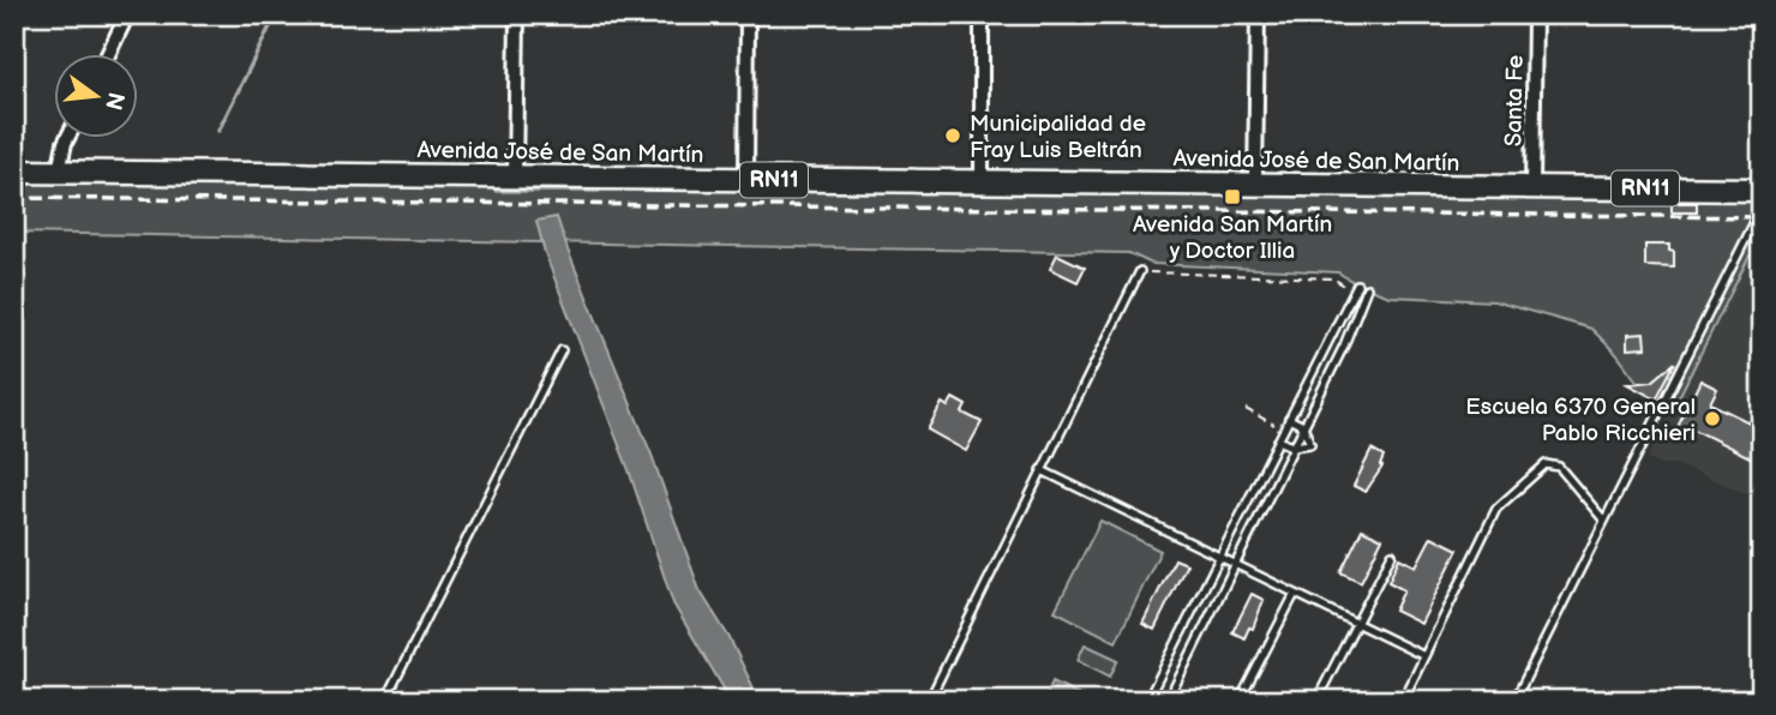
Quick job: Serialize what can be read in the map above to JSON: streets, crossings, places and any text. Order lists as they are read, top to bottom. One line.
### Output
{"streets":{"main road":["Avenida José de San Martín","RN11"],"street":["Santa Fe"]},"crossings":[["Santa Fe","Avenida José de San Martín"]],"places":{"other":["Municipalidad de Fray Luis Beltrán","Escuela 6370 General Pablo Ricchieri"],"transit":["Avenida San Martín y Doctor Illia"]},"north":"right"}
